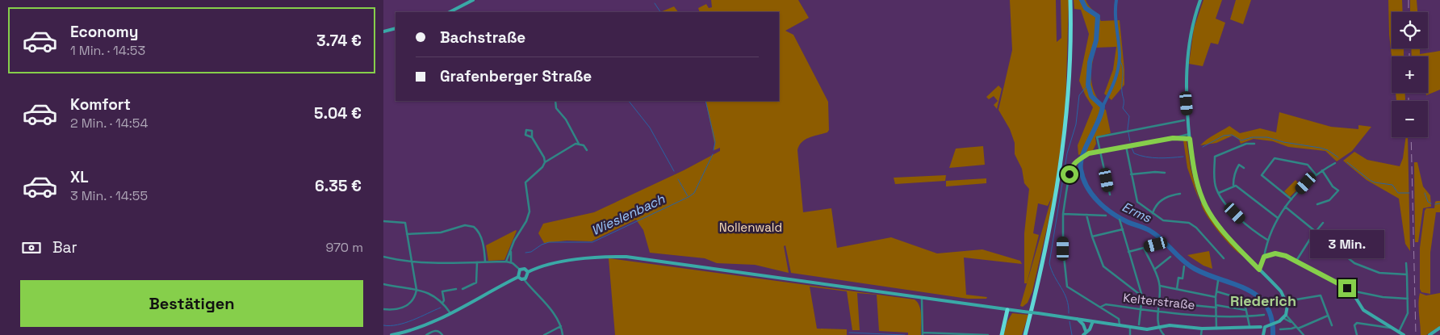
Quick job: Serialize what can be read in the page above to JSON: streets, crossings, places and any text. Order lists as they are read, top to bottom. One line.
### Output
{"streets":{"street":["Kelterstraße"]},"districts":["Riederich"],"water":["Erms","Wieslenbach"],"parks":["Nollenwald"],"page":{"list":[{"name":"Economy","note":"1 Min. · 14:53","value":"3.74 €"},{"name":"Komfort","note":"2 Min. · 14:54","value":"5.04 €"},{"name":"XL","note":"3 Min. · 14:55","value":"6.35 €"}],"map_buttons":["+","−"],"banner":["Bachstraße","Grafenberger Straße"],"pay":["Bar","970 m"],"bubble":"3 Min.","buttons":"Bestätigen"}}
